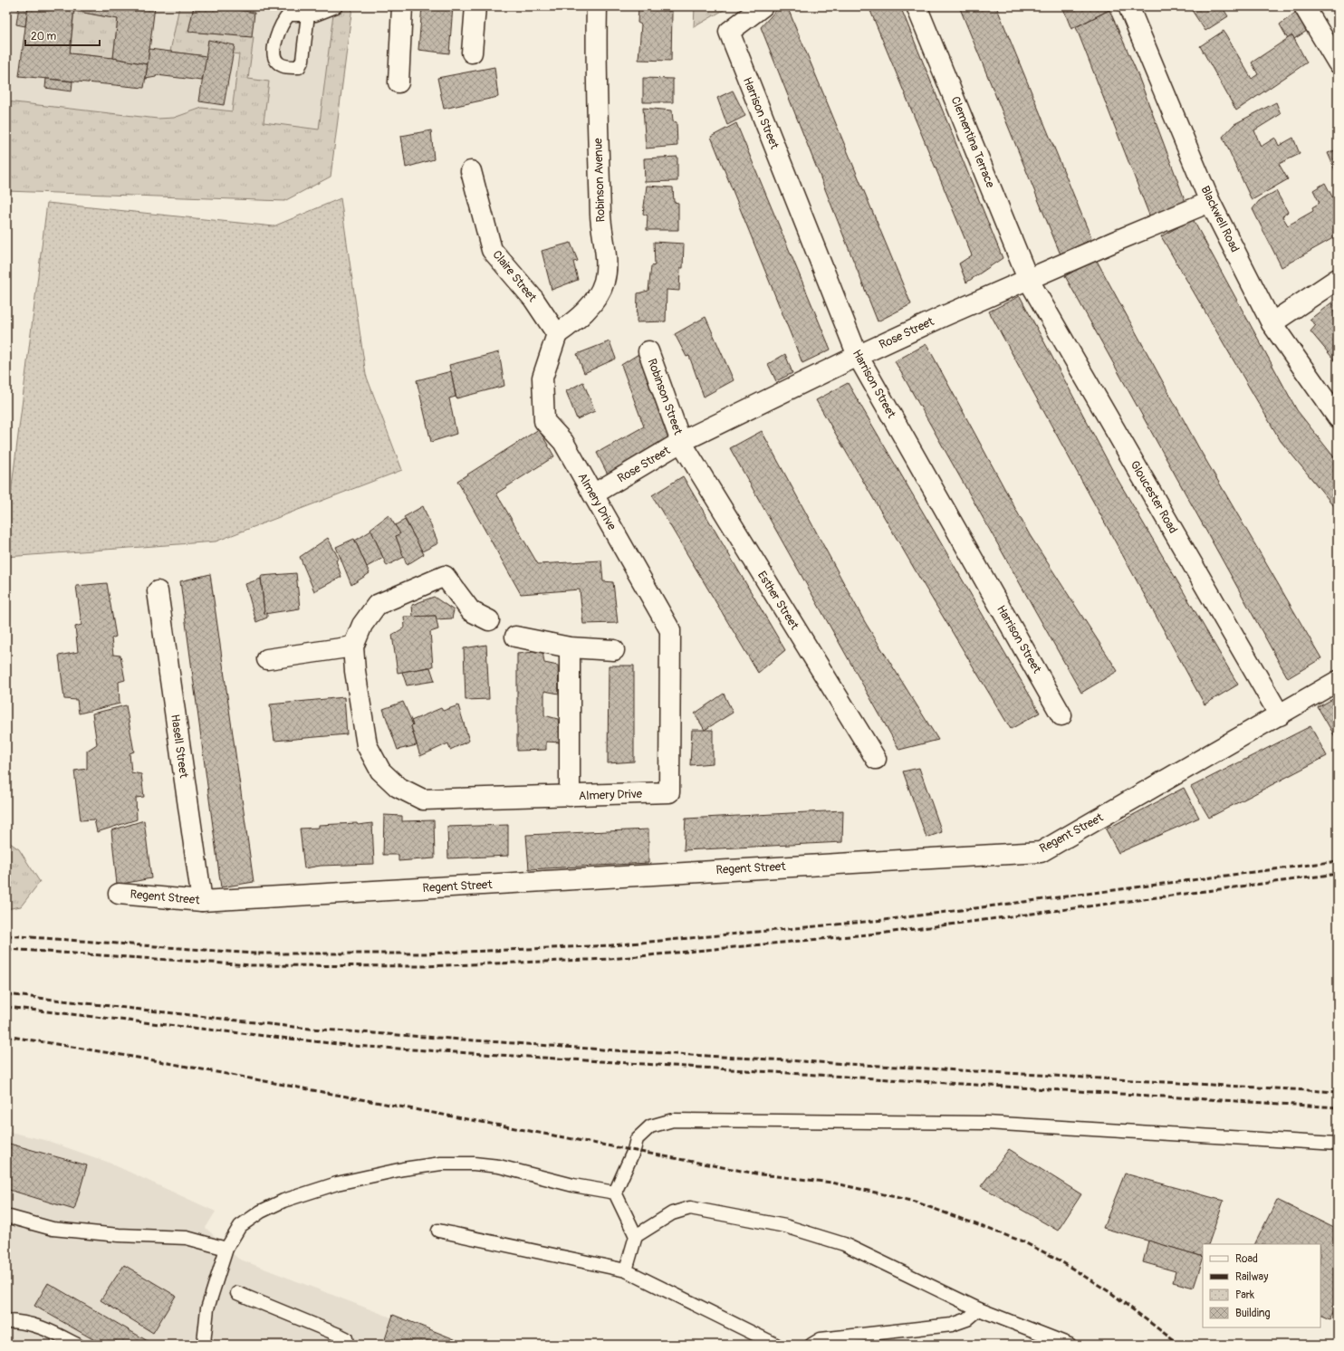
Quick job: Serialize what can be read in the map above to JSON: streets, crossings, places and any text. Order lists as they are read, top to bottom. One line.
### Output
{"streets":{"street":["Harrison Street","Clementina Terrace","Robinson Avenue","Blackwell Road","Claire Street","Rose Street","Robinson Street","Gloucester Road","Almery Drive","Esther Street","Hasell Street","Regent Street"]},"crossings":[["Harrison Street","Rose Street"],["Clementina Terrace","Rose Street"],["Clementina Terrace","Gloucester Road"],["Robinson Avenue","Claire Street"],["Robinson Avenue","Almery Drive"],["Blackwell Road","Rose Street"],["Claire Street","Almery Drive"],["Rose Street","Robinson Street"],["Rose Street","Gloucester Road"],["Rose Street","Almery Drive"],["Rose Street","Esther Street"],["Robinson Street","Esther Street"],["Gloucester Road","Regent Street"],["Hasell Street","Regent Street"]],"legend":["Road","Railway","Park","Building"],"scale_bar":"20 m"}
